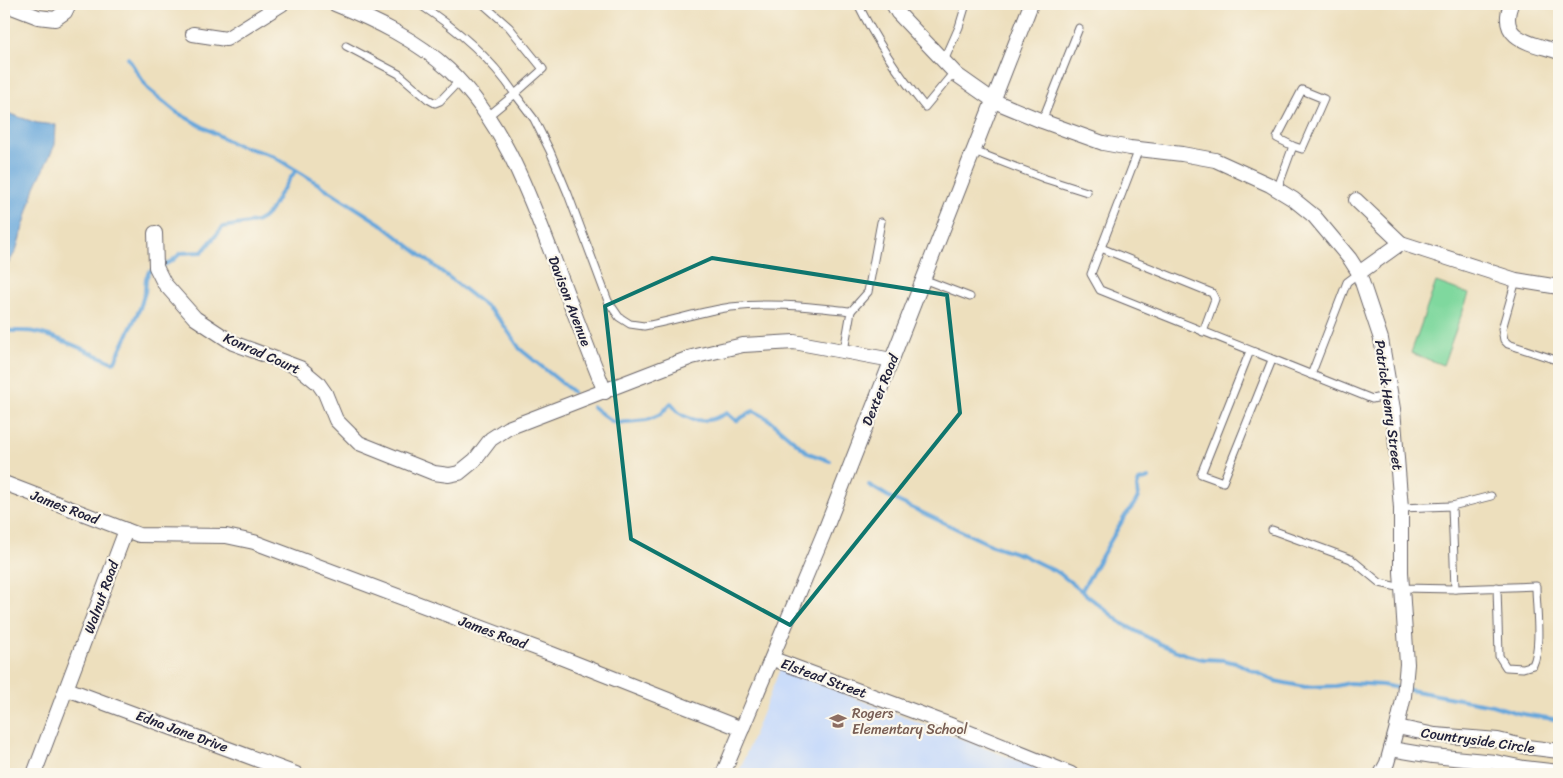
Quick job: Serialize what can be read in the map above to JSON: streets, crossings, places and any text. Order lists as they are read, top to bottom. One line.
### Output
{"streets":{"street":["Davison Avenue","Konrad Court","Dexter Road","Patrick Henry Street","James Road","Walnut Road","Elstead Street","Edna Jane Drive","Countryside Circle"]},"crossings":[["Davison Avenue","Konrad Court"],["Dexter Road","Patrick Henry Street"],["Dexter Road","James Road"],["Dexter Road","Elstead Street"],["Patrick Henry Street","Countryside Circle"],["James Road","Walnut Road"],["Walnut Road","Edna Jane Drive"]],"places":{"school or university":["Rogers Elementary School"]}}
